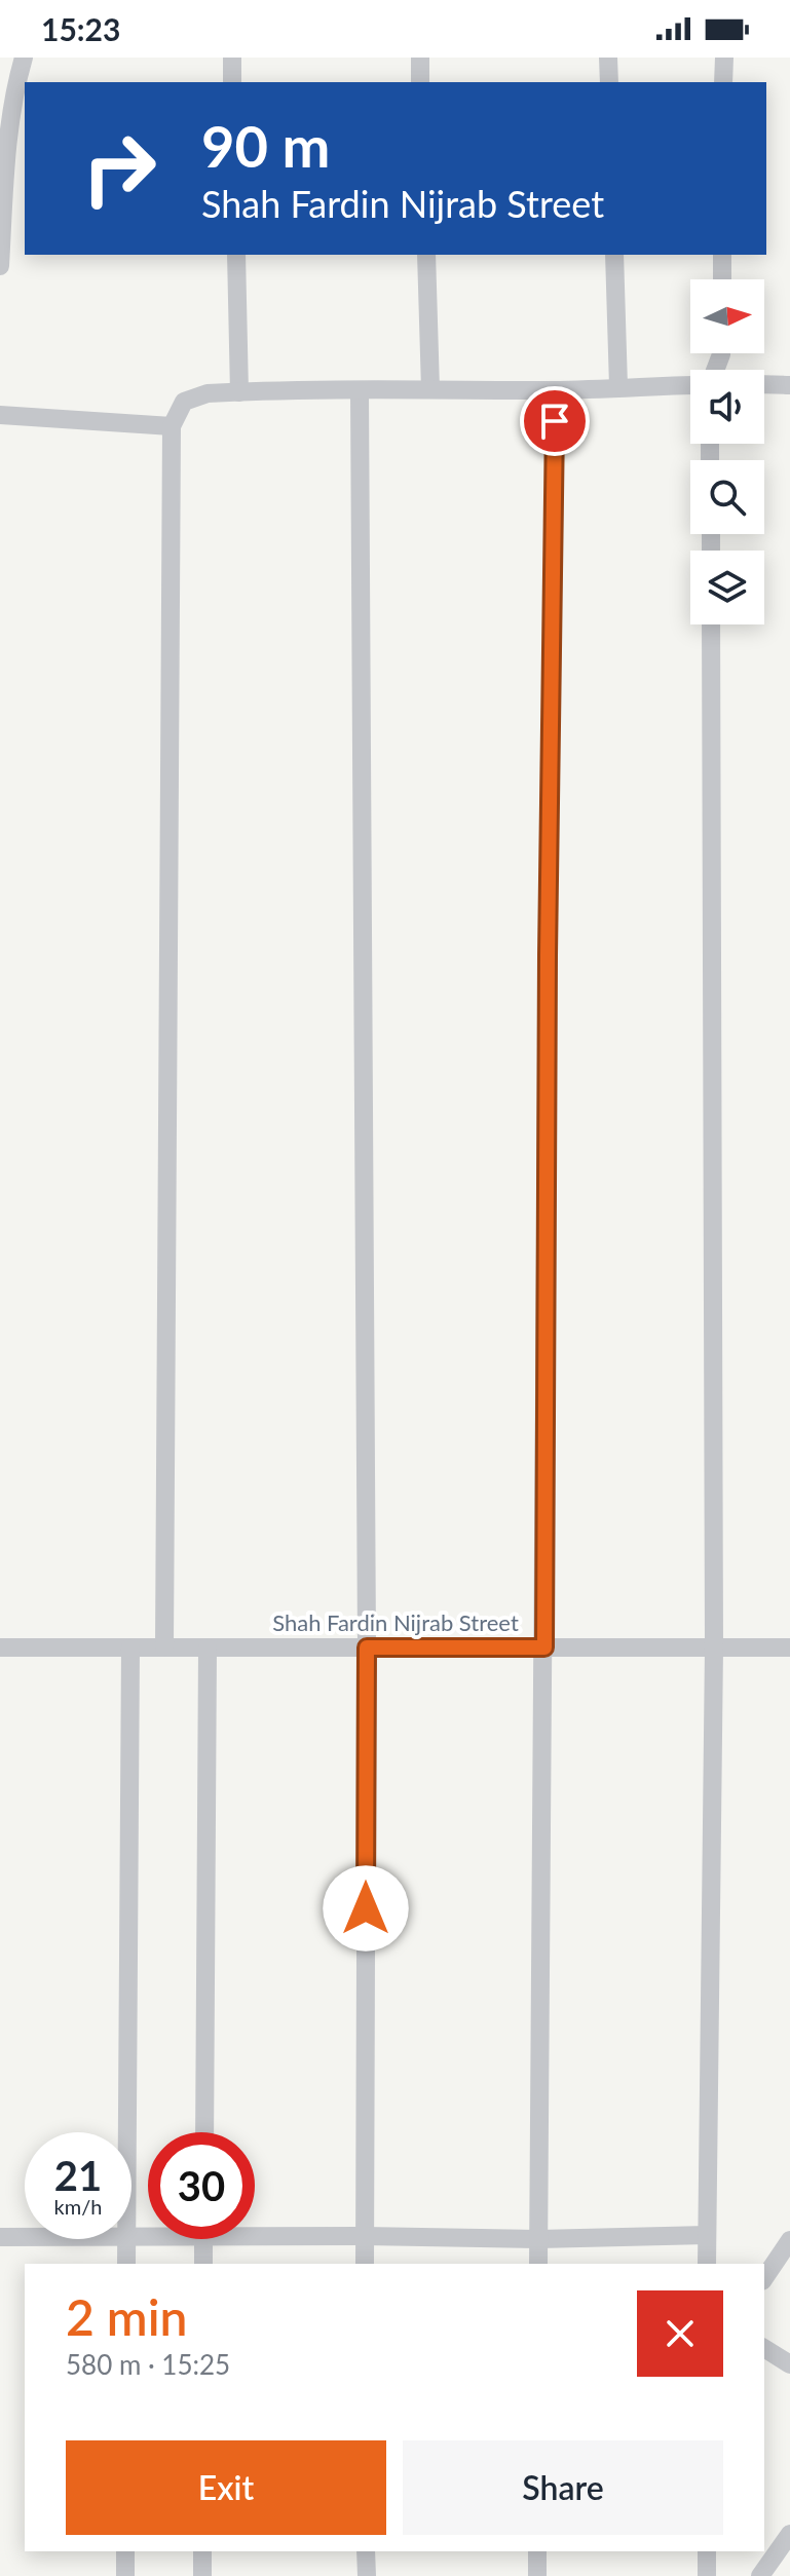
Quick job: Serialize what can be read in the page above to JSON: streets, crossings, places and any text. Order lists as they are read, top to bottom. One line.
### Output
{"streets":{"street":["Shah Fardin Nijrab Street"]},"north":"right","page":{"status":"15:23","turn":["90 m","Shah Fardin Nijrab Street"],"speed":"21 km/h","limit":"30","heading":["2 min","580 m · 15:25"],"buttons":["Exit","Share"]}}
